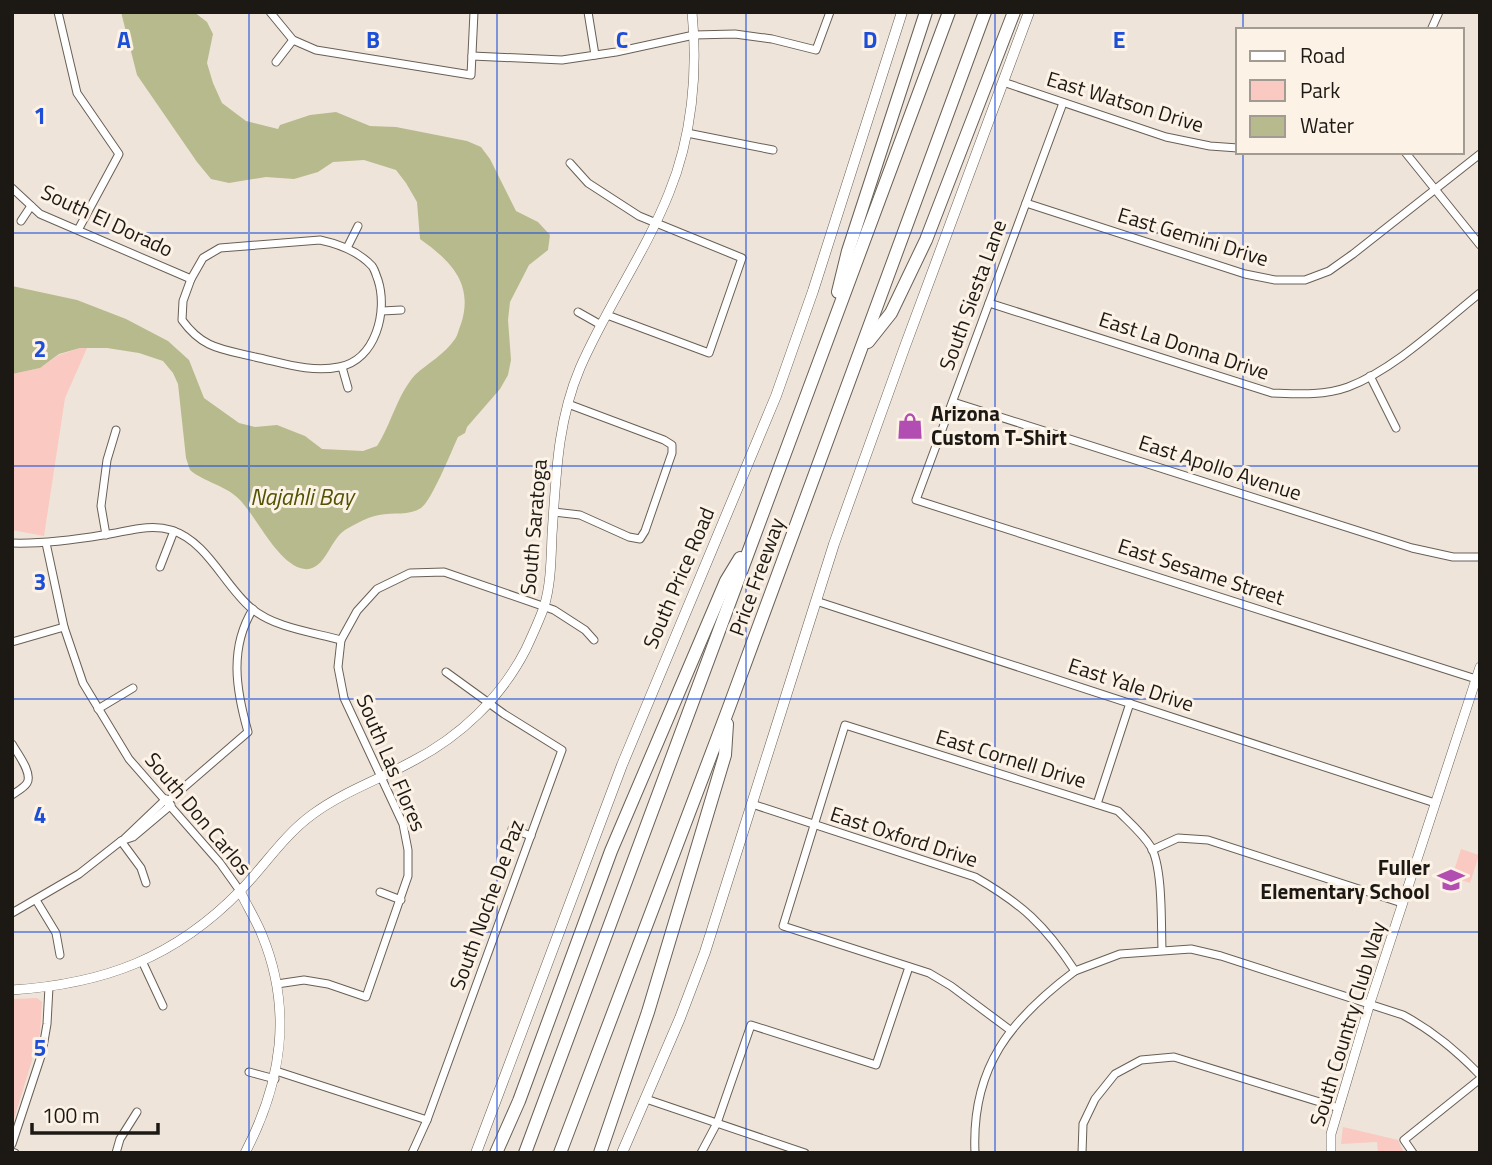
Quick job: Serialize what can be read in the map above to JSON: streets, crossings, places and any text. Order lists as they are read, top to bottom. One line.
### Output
{"streets":{"highway":["Price Freeway"],"main road":["South Price Road"],"street":["East Watson Drive","South El Dorado","East Gemini Drive","South Siesta Lane","East La Donna Drive","East Apollo Avenue","South Saratoga","East Sesame Street","East Yale Drive","East Cornell Drive","South Las Flores","South Don Carlos","East Oxford Drive","South Noche De Paz","South Country Club Way"]},"crossings":[["East Watson Drive","South Siesta Lane"],["East Gemini Drive","South Siesta Lane"],["South Siesta Lane","East La Donna Drive"],["South Siesta Lane","East Apollo Avenue"],["South Siesta Lane","East Sesame Street"],["South Saratoga","South Las Flores"],["South Saratoga","South Don Carlos"],["South Saratoga","South Noche De Paz"],["East Sesame Street","South Country Club Way"],["East Yale Drive","South Country Club Way"],["East Cornell Drive","East Oxford Drive"],["South Las Flores","South Don Carlos"]],"water":["Najahli Bay"],"places":{"shop":["Arizona Custom T-Shirt"],"school or university":["Fuller Elementary School"]},"legend":["Road","Park","Water"],"scale_bar":"100 m","grid":{"columns":["A","B","C","D","E"],"rows":["1","2","3","4","5"]}}
